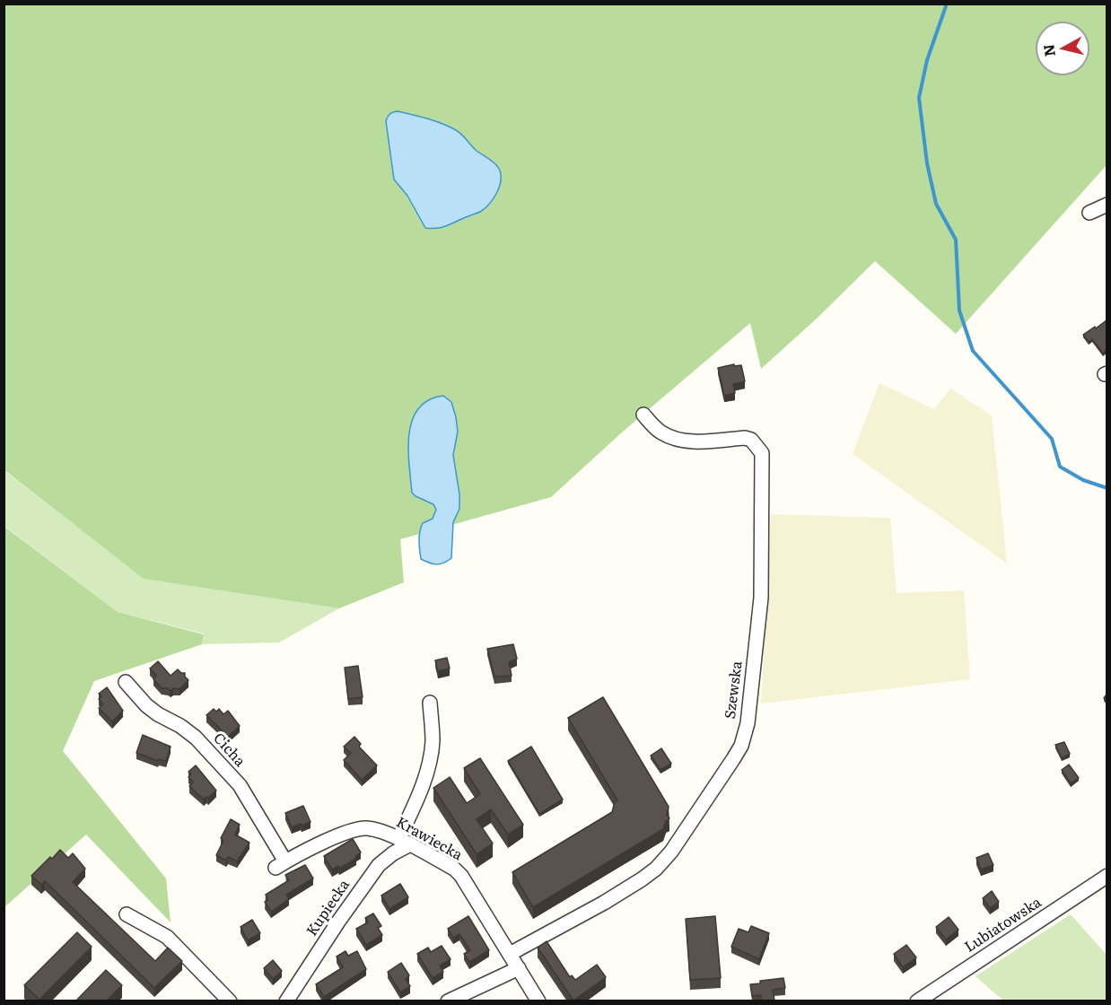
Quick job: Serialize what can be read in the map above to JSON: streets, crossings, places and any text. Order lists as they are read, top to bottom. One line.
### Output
{"streets":{"street":["Szewska","Cicha","Krawiecka","Kupiecka","Lubiatowska"]},"crossings":[["Szewska","Krawiecka"],["Cicha","Krawiecka"],["Krawiecka","Kupiecka"]],"north":"left"}
